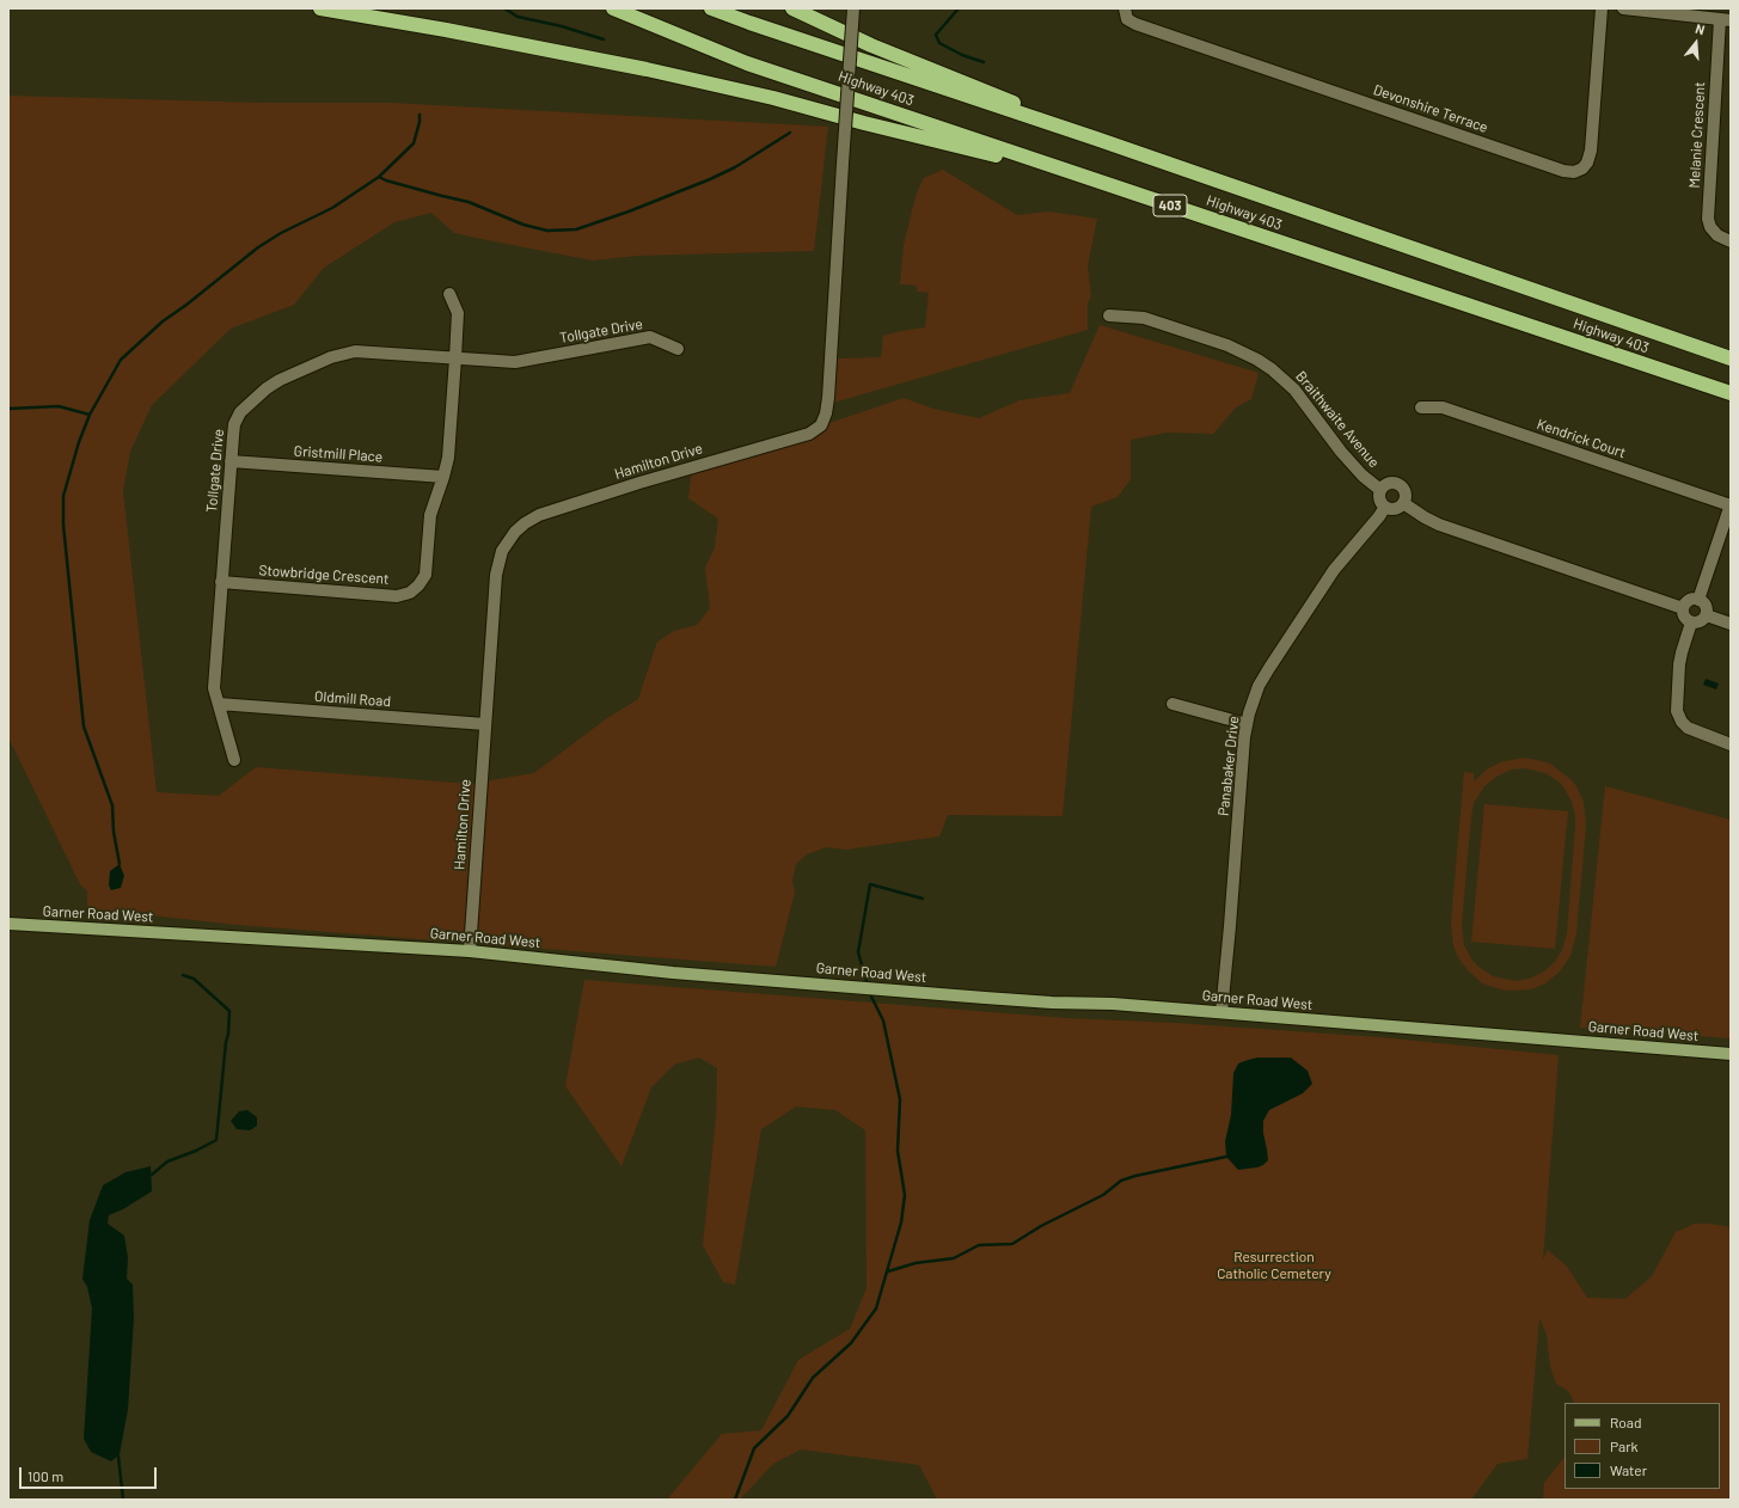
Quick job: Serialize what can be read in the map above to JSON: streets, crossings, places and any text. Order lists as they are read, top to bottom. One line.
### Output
{"streets":{"highway":["Highway 403","403"],"main road":["Garner Road West"],"street":["Devonshire Terrace","Melanie Crescent","Tollgate Drive","Braithwaite Avenue","Kendrick Court","Gristmill Place","Hamilton Drive","Stowbridge Crescent","Oldmill Road","Panabaker Drive"]},"crossings":[["Tollgate Drive","Gristmill Place"],["Tollgate Drive","Stowbridge Crescent"],["Tollgate Drive","Oldmill Road"],["Braithwaite Avenue","Panabaker Drive"],["Gristmill Place","Stowbridge Crescent"],["Hamilton Drive","Oldmill Road"],["Hamilton Drive","Garner Road West"],["Panabaker Drive","Garner Road West"]],"parks":["Resurrection Catholic Cemetery"],"legend":["Road","Park","Water"],"scale_bar":"100 m","north":"top"}
